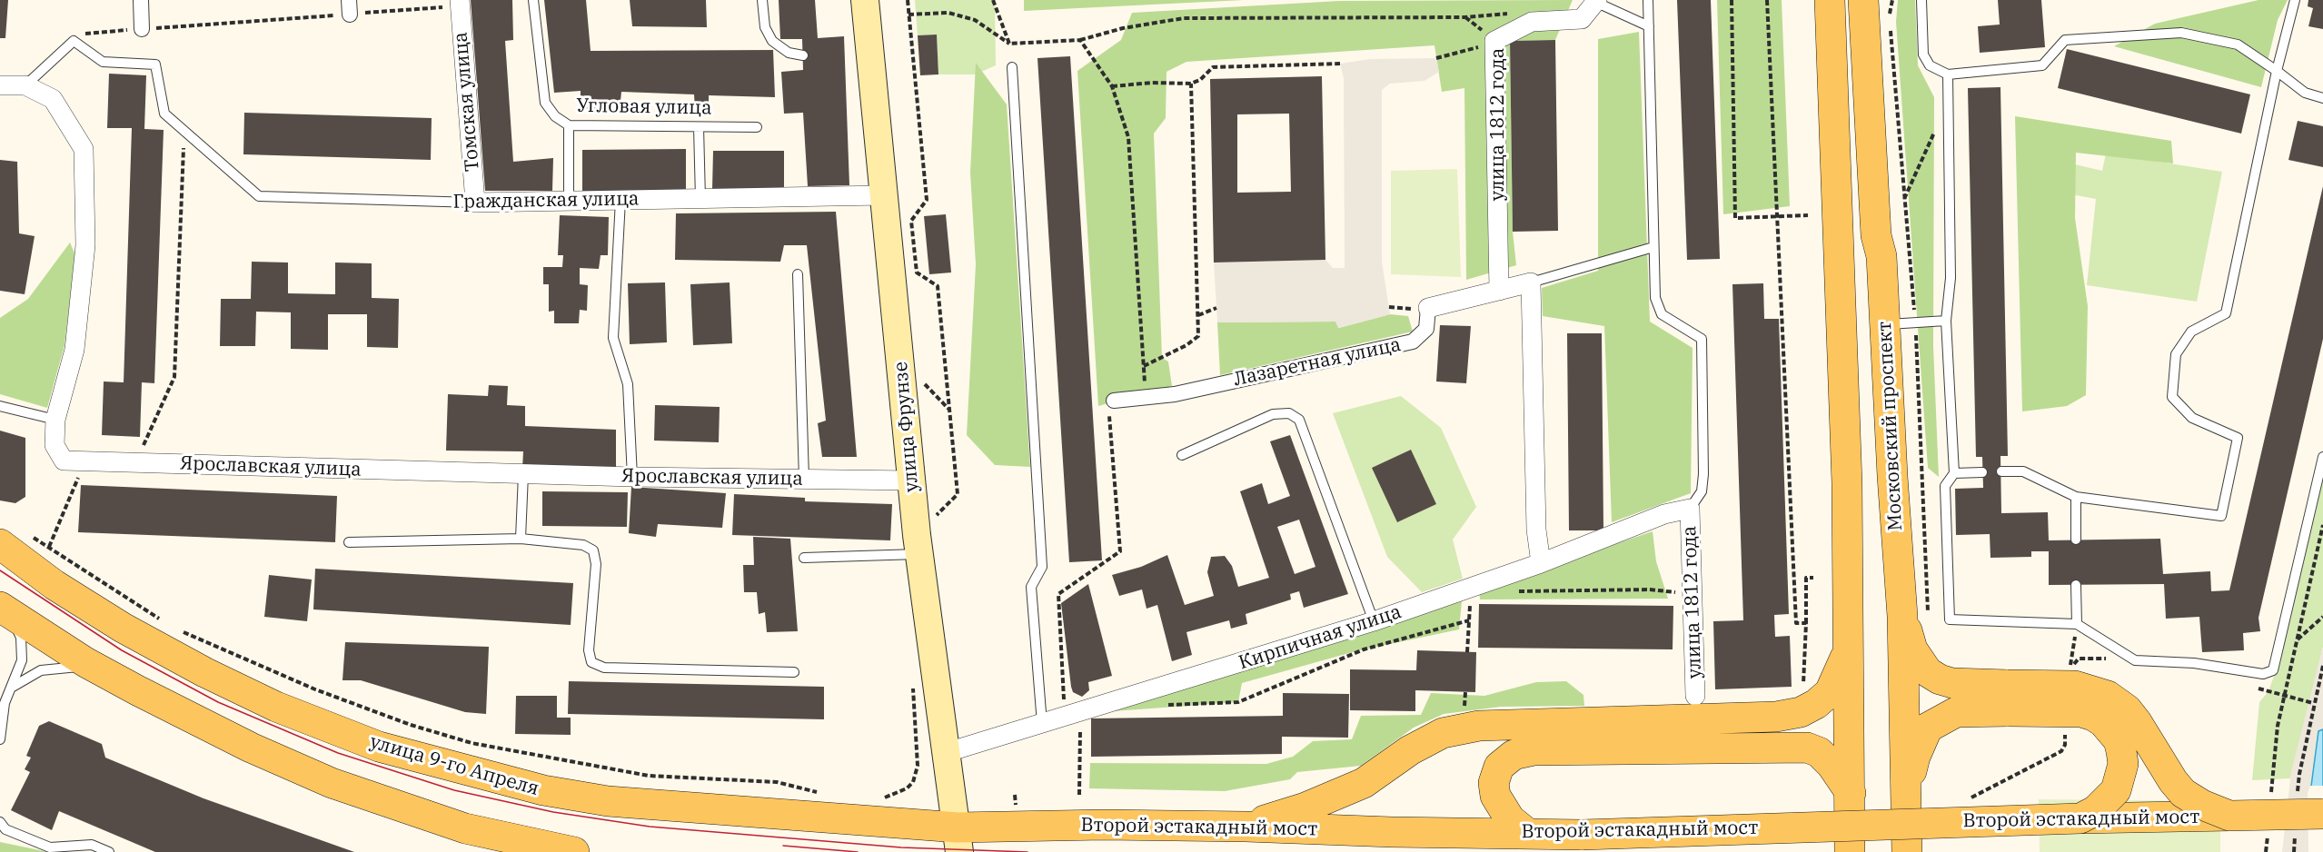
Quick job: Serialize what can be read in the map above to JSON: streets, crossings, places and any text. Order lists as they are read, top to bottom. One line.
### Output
{"streets":{"main road":["Московский проспект","улица Фрунзе","улица 9-го Апреля","Второй эстакадный мост"],"street":["Томская улица","улица 1812 года","Гражданская улица","Лазаретная улица","Ярославская улица","Кирпичная улица"],"lane":["Угловая улица"]},"crossings":[["Томская улица","Гражданская улица"],["улица 1812 года","Лазаретная улица"],["улица 1812 года","Кирпичная улица"],["Гражданская улица","улица Фрунзе"],["улица Фрунзе","Ярославская улица"],["улица Фрунзе","Кирпичная улица"],["улица Фрунзе","улица 9-го Апреля"],["улица Фрунзе","Второй эстакадный мост"],["улица 9-го Апреля","Второй эстакадный мост"]]}
